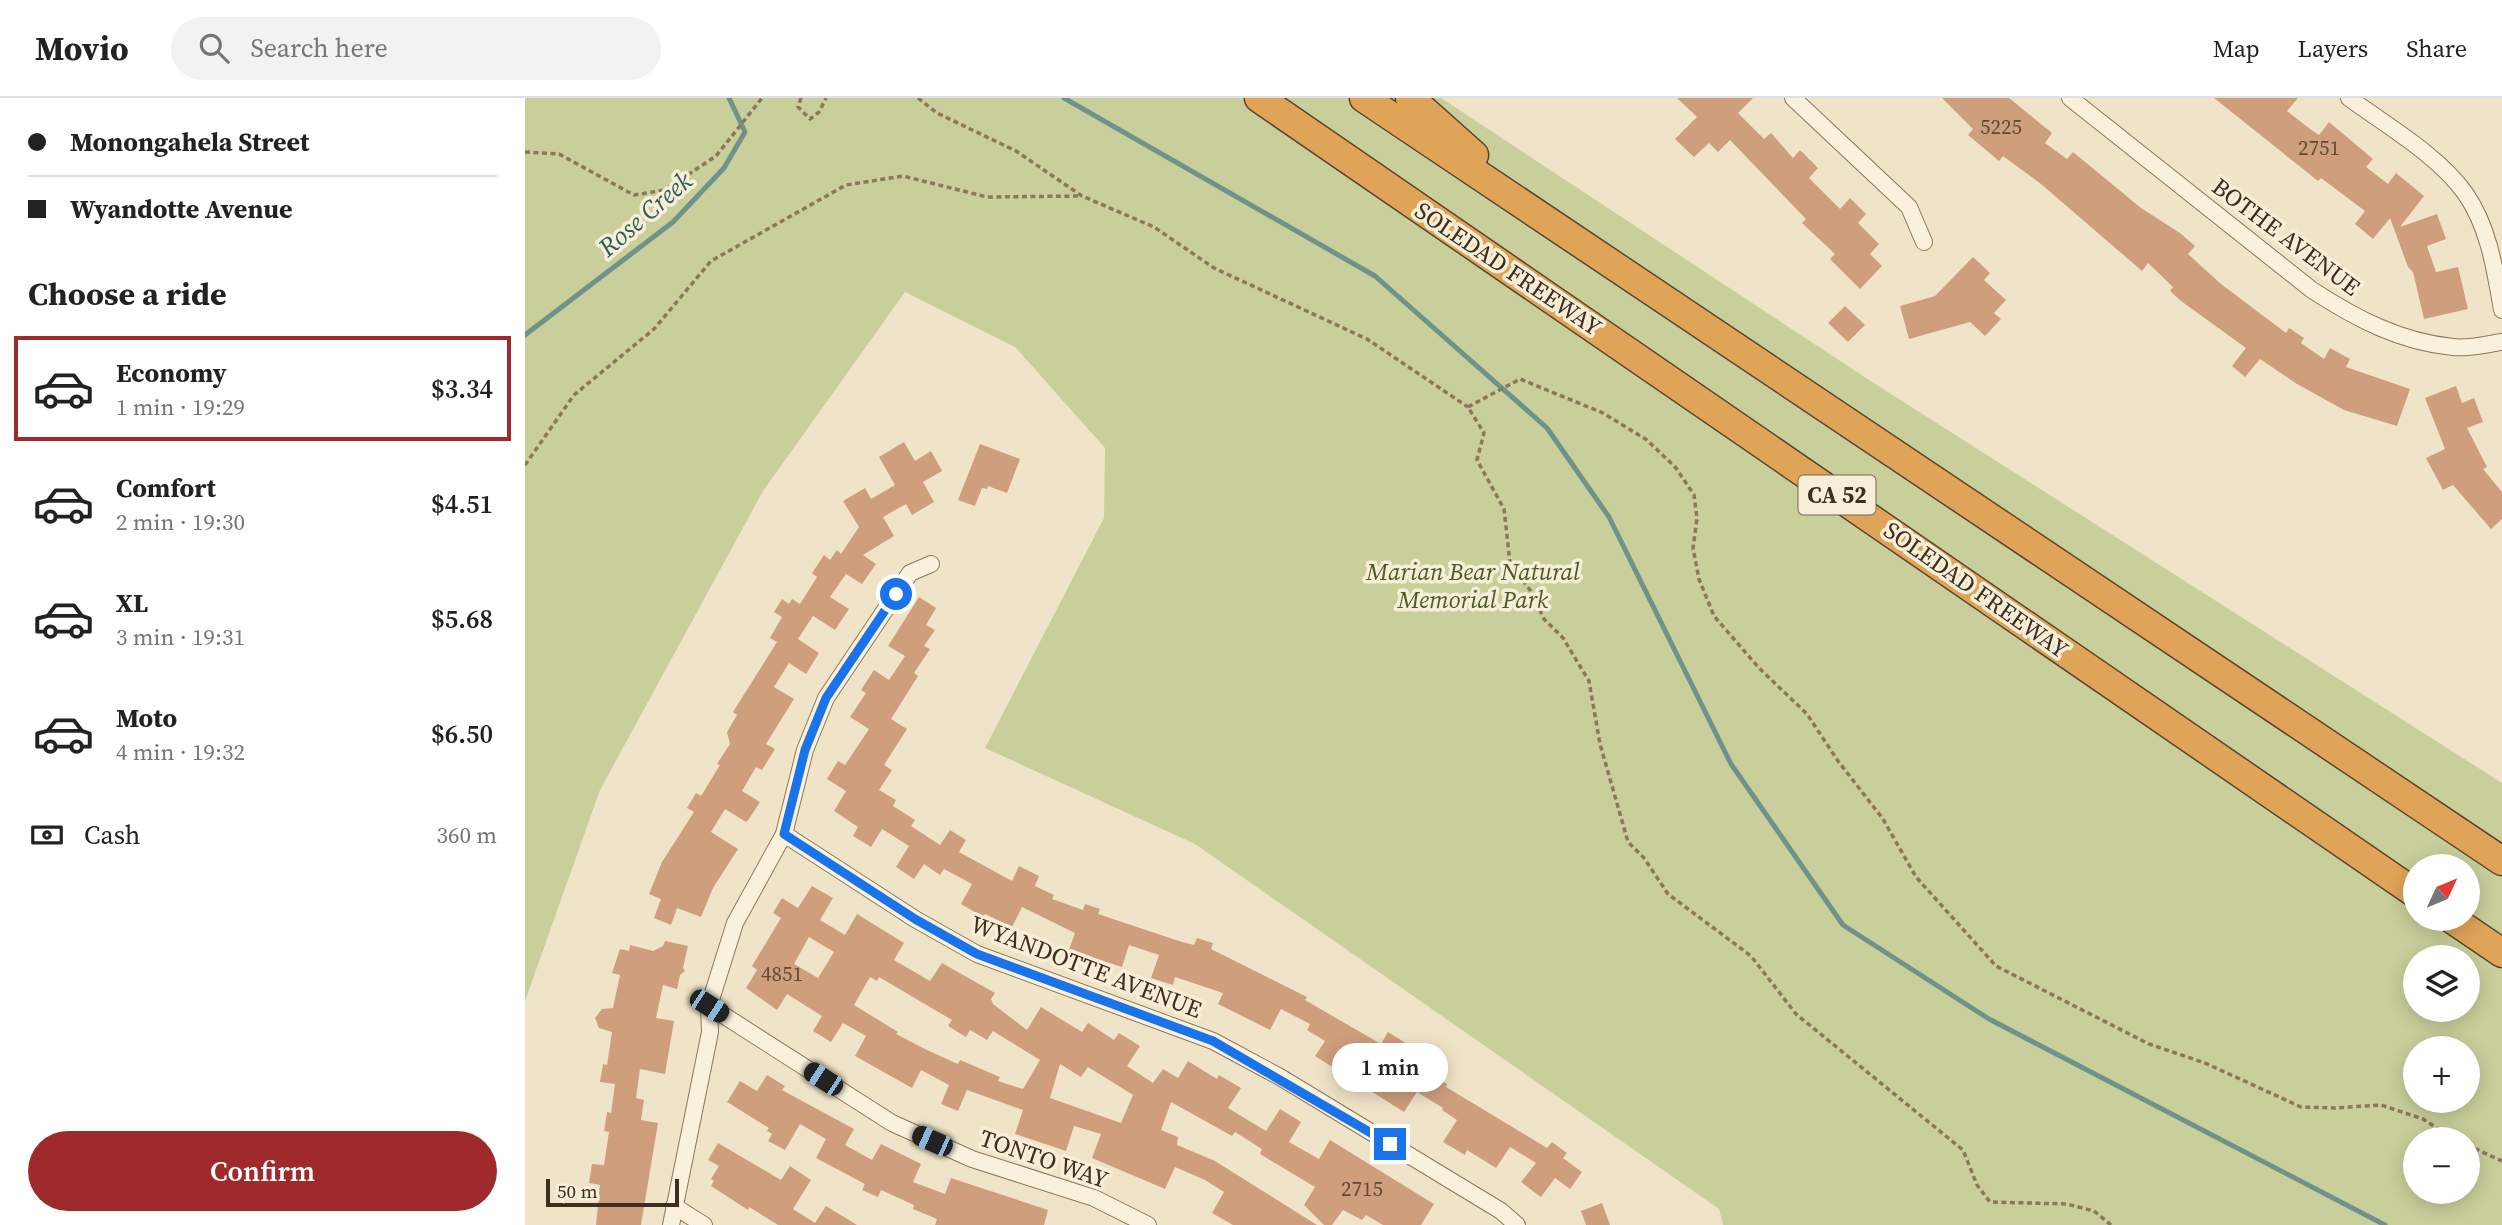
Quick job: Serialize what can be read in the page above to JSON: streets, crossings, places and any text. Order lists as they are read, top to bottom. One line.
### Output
{"streets":{"highway":["SOLEDAD FREEWAY","CA 52"],"street":["BOTHE AVENUE","WYANDOTTE AVENUE","TONTO WAY"]},"water":["Rose Creek"],"parks":["Marian Bear Natural Memorial Park"],"house_numbers":["5225","2751","4851","2715"],"scale_bar":"50 m","north":"top right","page":{"header":"Movio","search":"Search here","nav":["Map","Layers","Share"],"banner":["Monongahela Street","Wyandotte Avenue"],"heading":"Choose a ride","list":[{"name":"Economy","note":"1 min · 19:29","value":"$3.34"},{"name":"Comfort","note":"2 min · 19:30","value":"$4.51"},{"name":"XL","note":"3 min · 19:31","value":"$5.68"},{"name":"Moto","note":"4 min · 19:32","value":"$6.50"}],"pay":["Cash","360 m"],"map_buttons":["+","−"],"bubble":"1 min","buttons":"Confirm","scale":"50 m"}}
